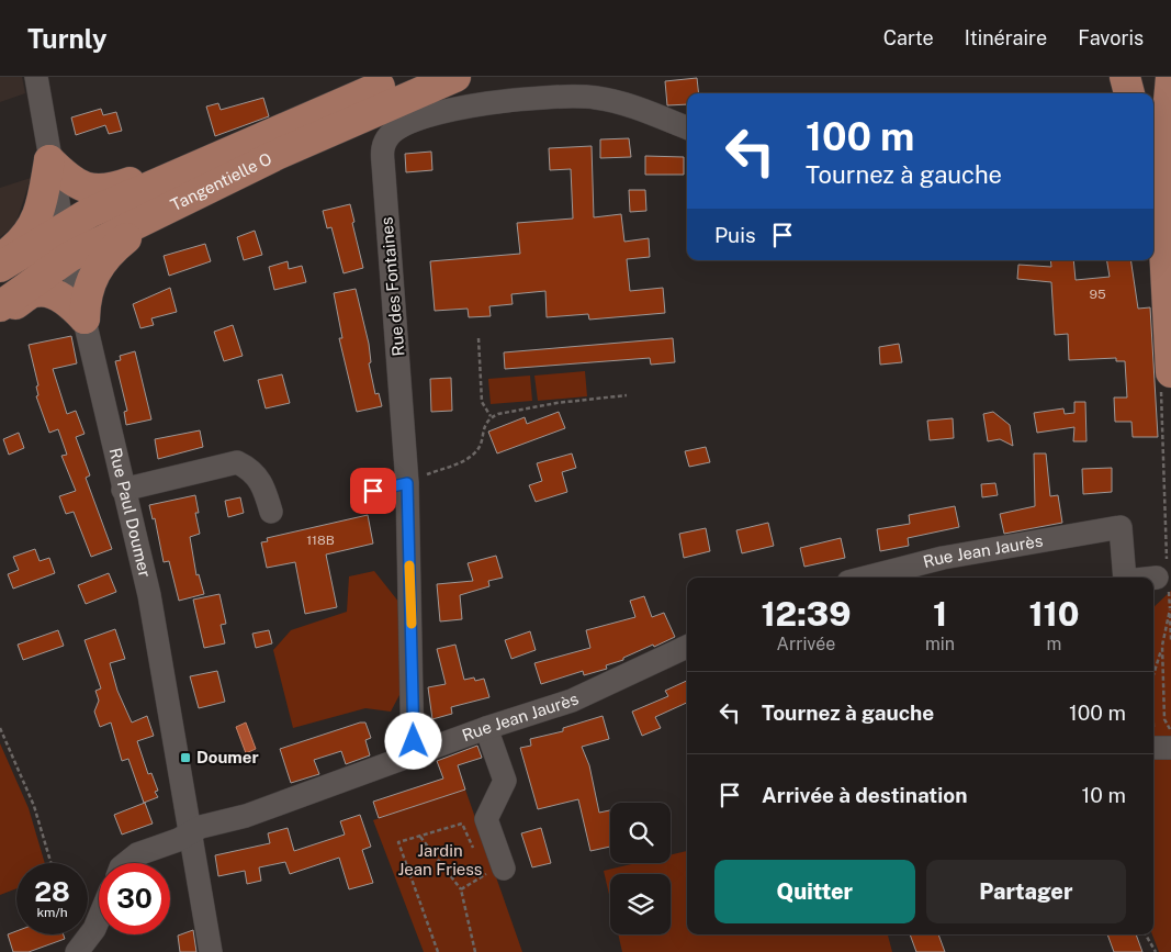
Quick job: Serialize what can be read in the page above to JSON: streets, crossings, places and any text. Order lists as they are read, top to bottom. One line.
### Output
{"streets":{"main road":["Tangentielle O"],"street":["Rue des Fontaines","Rue Paul Doumer","Rue Jean Jaurès"]},"crossings":[["Tangentielle O","Rue Paul Doumer"],["Rue des Fontaines","Rue Jean Jaurès"],["Rue Paul Doumer","Rue Jean Jaurès"]],"parks":["Jardin Jean Friess"],"places":{"transit":["Doumer"]},"house_numbers":["95","118B"],"page":{"header":"Turnly","nav":["Carte","Itinéraire","Favoris"],"turn":["100 m","Tournez à gauche"],"then":"Puis","eta":["12:39","Arrivée","1","min","110","m"],"list":[{"name":"Tournez à gauche","value":"100 m"},{"name":"Arrivée à destination","value":"10 m"}],"buttons":["Quitter","Partager"],"speed":"28 km/h","limit":"30"}}
